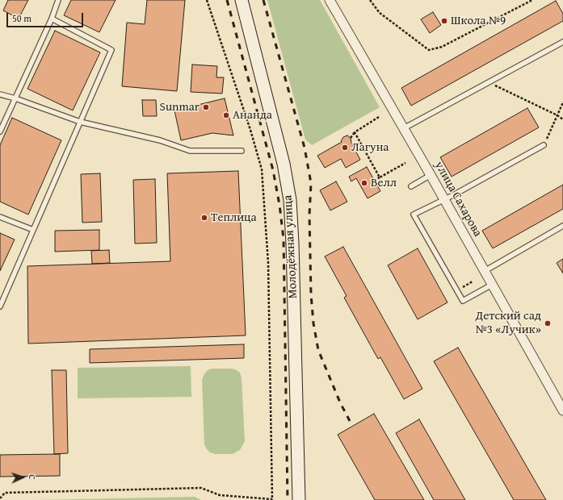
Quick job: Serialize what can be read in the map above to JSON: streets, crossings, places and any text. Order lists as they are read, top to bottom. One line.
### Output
{"streets":{"main road":["Молодёжная улица"],"street":["улица Сахарова"]},"places":["Школа №9","Sunmar","Ананда","Лагуна","Велл","Теплица","Детский сад №3 «Лучик»"],"scale_bar":"50 m","north":"right"}
